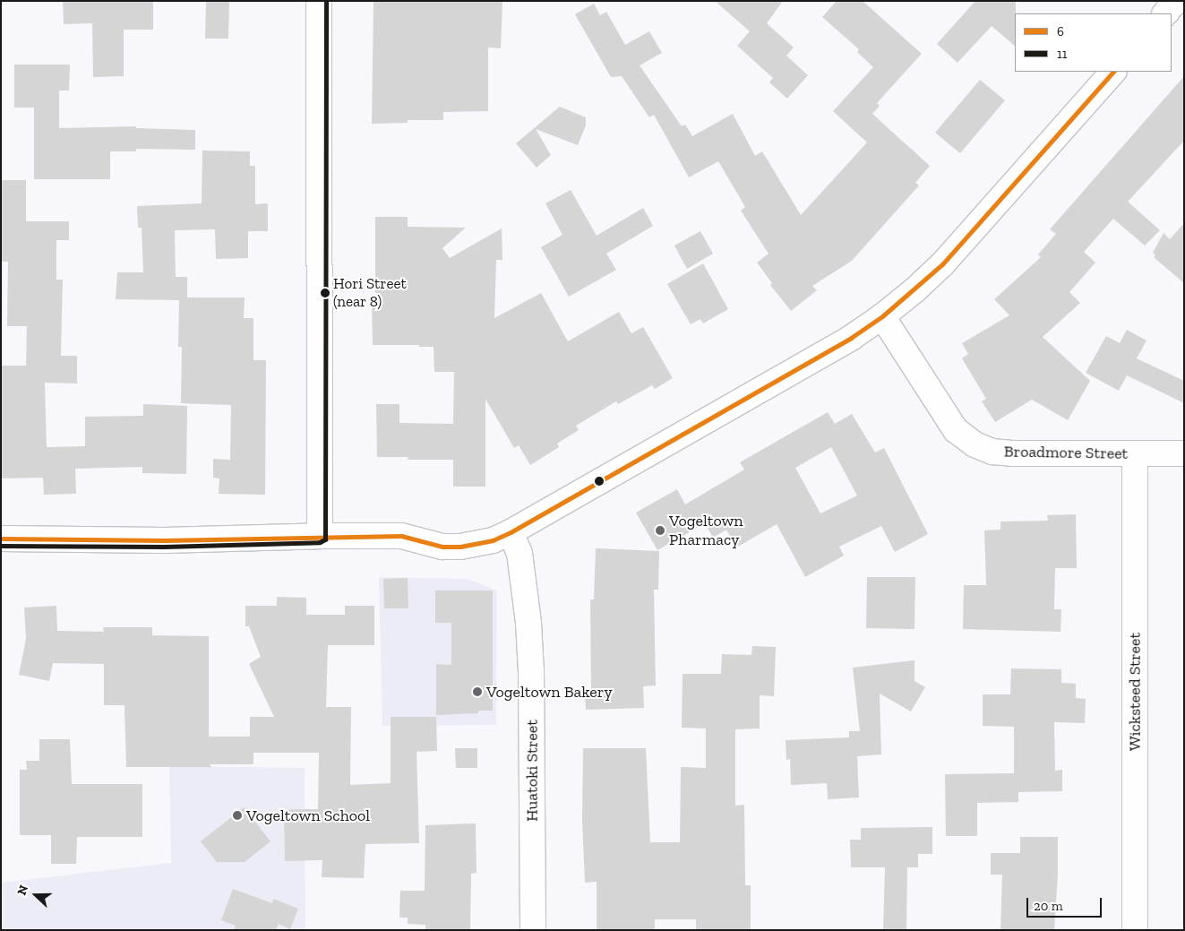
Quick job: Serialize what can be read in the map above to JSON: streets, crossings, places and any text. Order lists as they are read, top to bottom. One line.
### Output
{"streets":{"main road":["Broadmore Street","Wicksteed Street","Huatoki Street"]},"crossings":[["Broadmore Street","Wicksteed Street"]],"places":["Hori Street (near 8)","Vogeltown Pharmacy","Vogeltown Bakery","Vogeltown School"],"lines":["transit line 11","transit line 6"],"legend":["6","11"],"scale_bar":"20 m","north":"left"}
